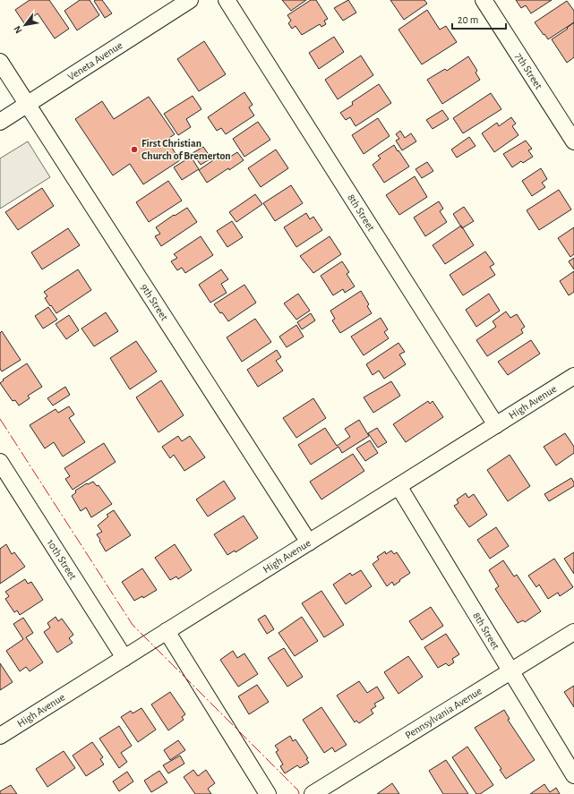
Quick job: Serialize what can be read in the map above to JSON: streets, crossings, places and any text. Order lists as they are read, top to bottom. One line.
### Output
{"streets":{"street":["Veneta Avenue","7th Street","8th Street","9th Street","High Avenue","10th Street","Pennsylvania Avenue"]},"crossings":[["Veneta Avenue","9th Street"],["8th Street","High Avenue"],["8th Street","Pennsylvania Avenue"],["9th Street","High Avenue"],["High Avenue","10th Street"]],"places":["First Christian Church of Bremerton"],"scale_bar":"20 m","north":"bottom left"}
